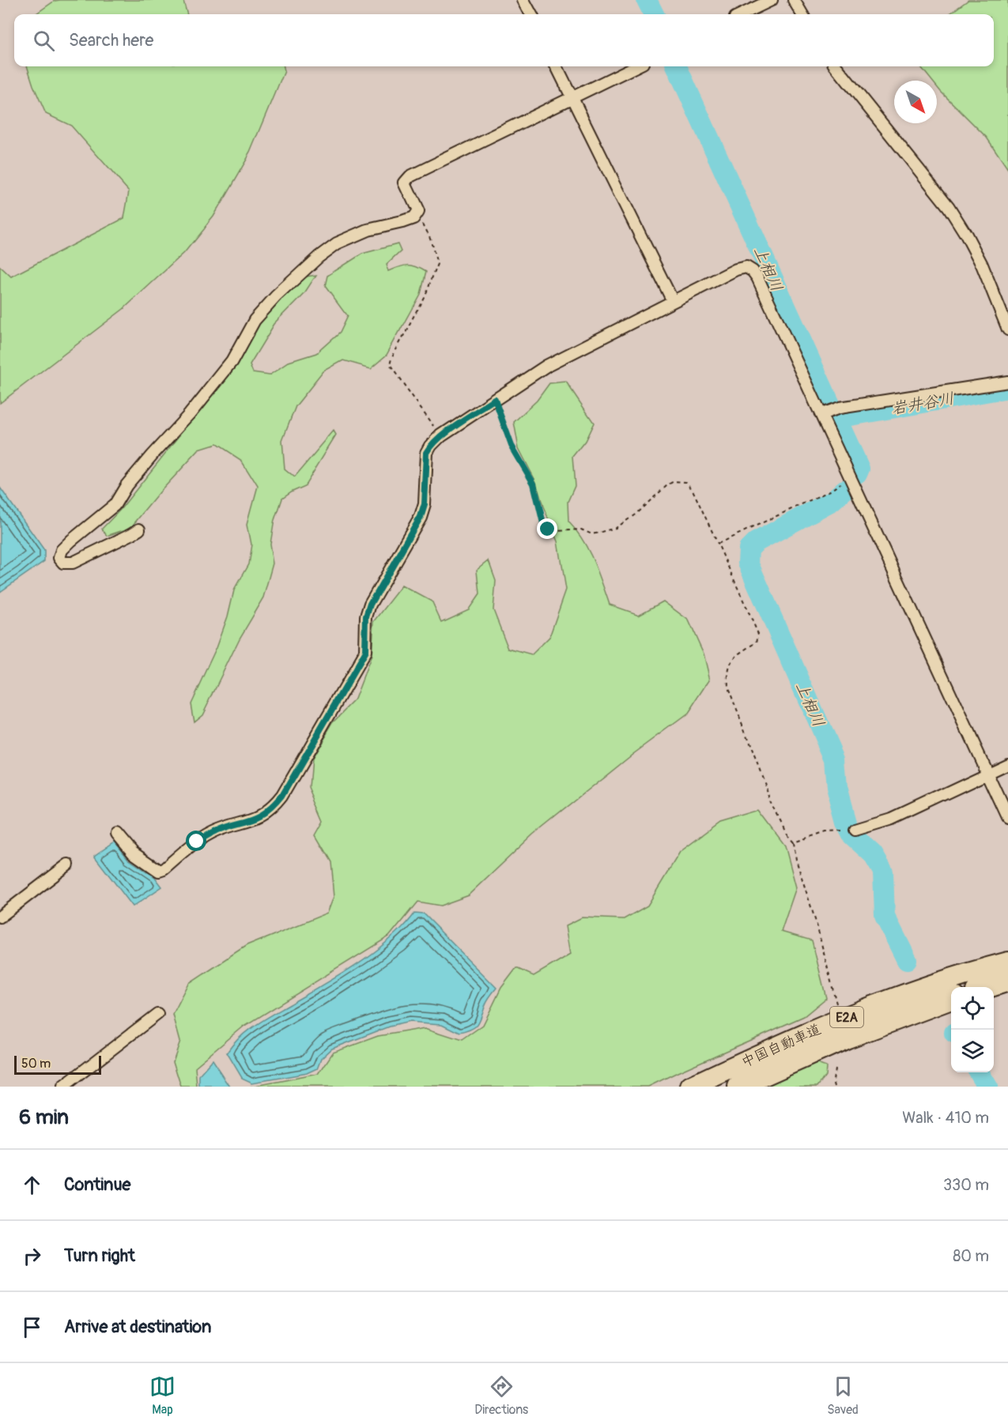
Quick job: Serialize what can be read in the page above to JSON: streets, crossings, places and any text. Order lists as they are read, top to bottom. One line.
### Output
{"streets":{"highway":["E2A","中国自動車道"]},"water":["上相川","岩井谷川"],"scale_bar":"50 m","north":"bottom right","page":{"search":"Search here","scale":"50 m","heading":["6 min","Walk · 410 m"],"list":[["Continue","330 m"],["Turn right","80 m"],"Arrive at destination"],"nav":["Map","Directions","Saved"]}}
